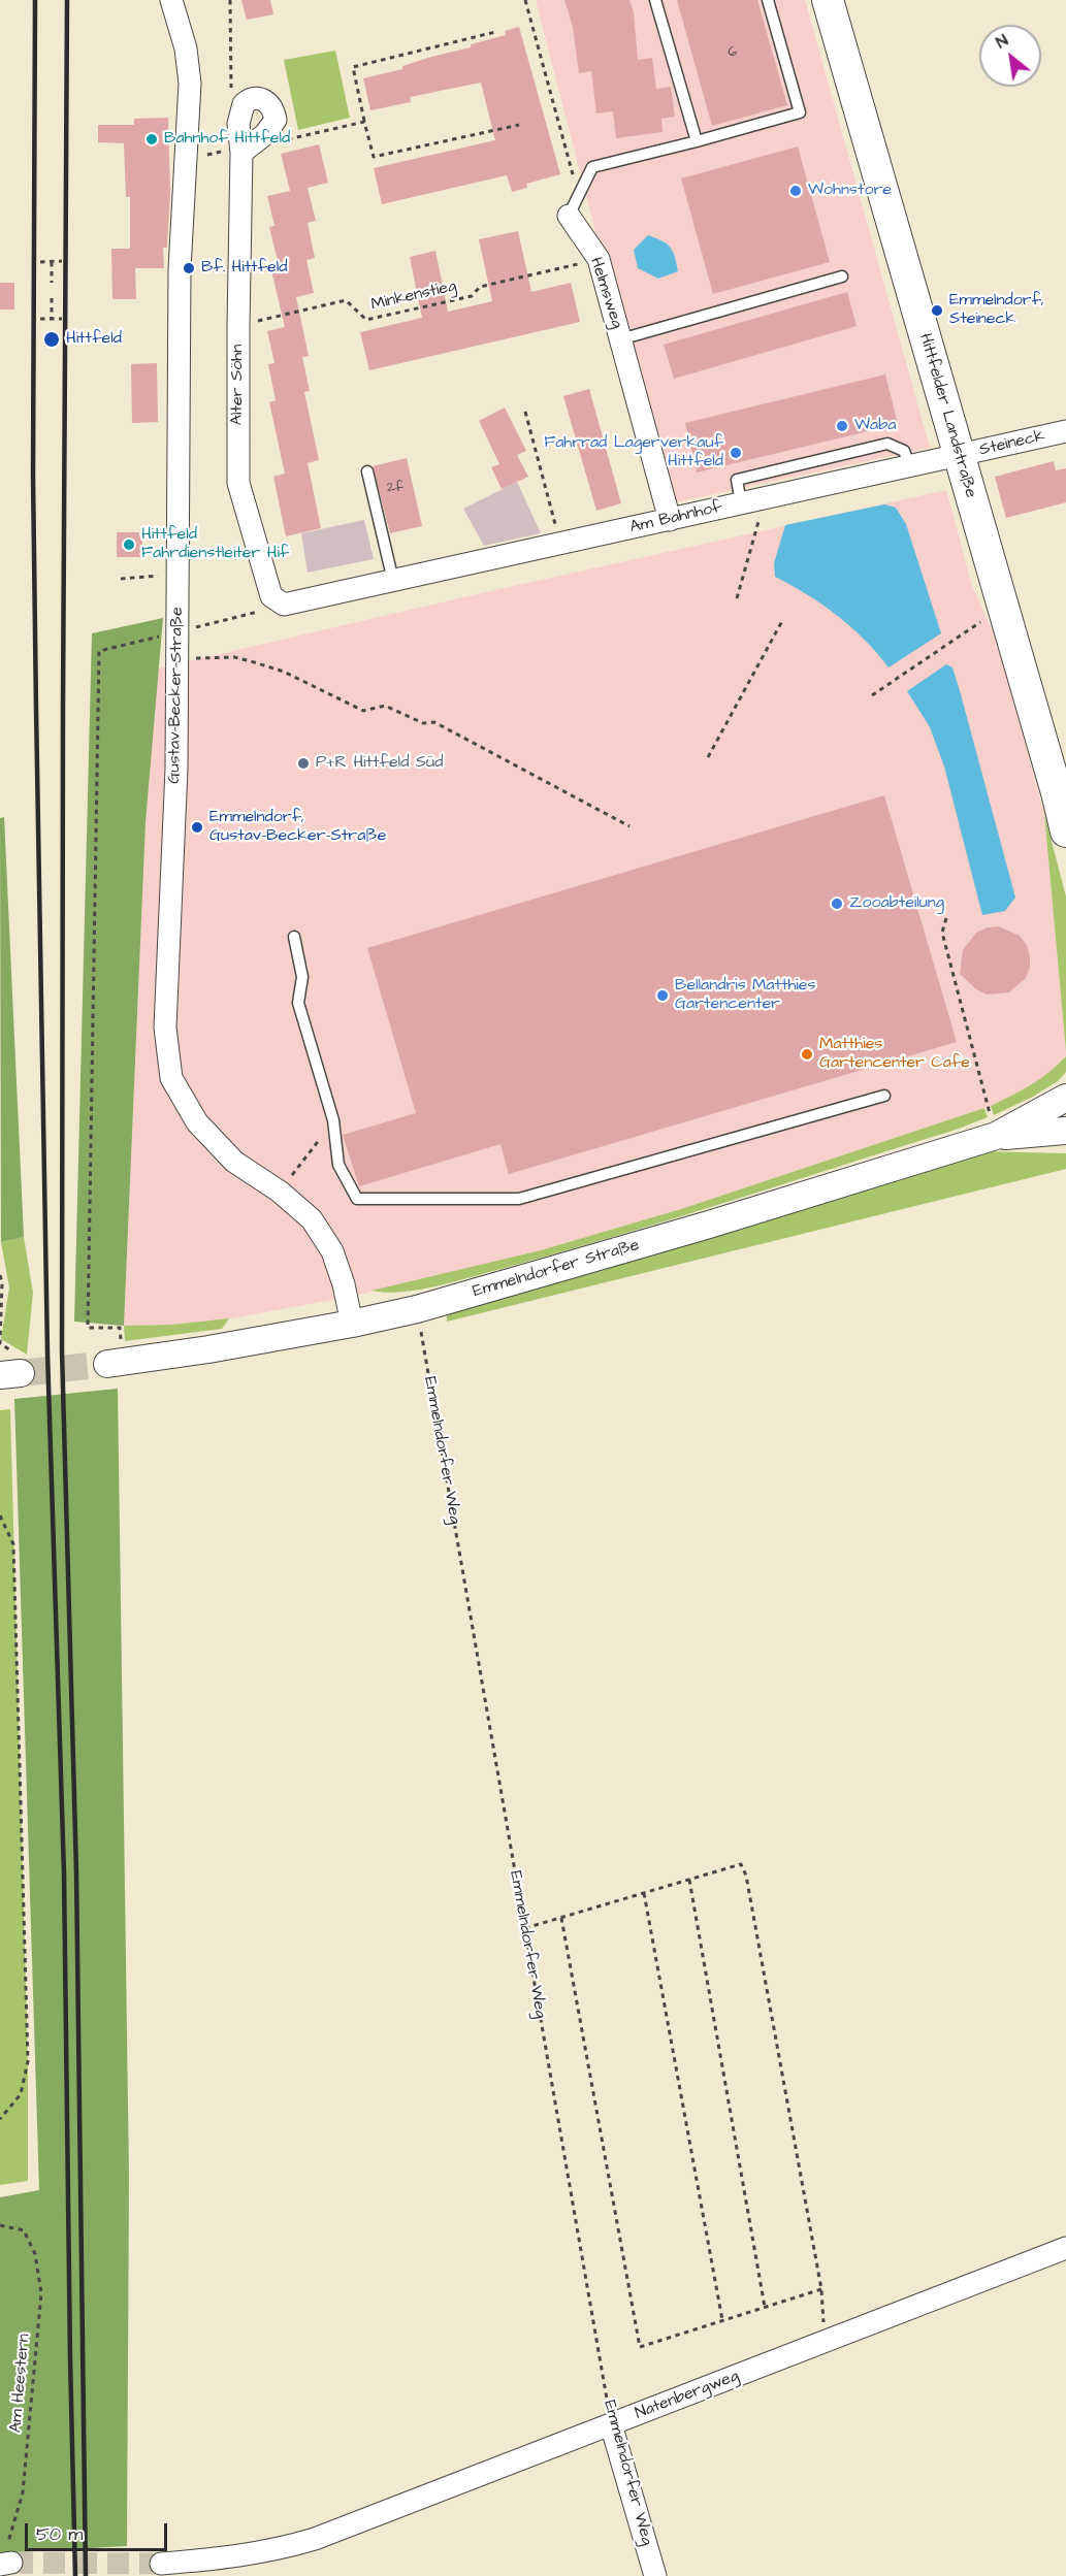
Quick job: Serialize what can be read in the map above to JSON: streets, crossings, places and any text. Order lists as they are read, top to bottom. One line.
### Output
{"streets":{"main road":["Hittfelder Landstraße"],"street":["Helmsweg","Alter Söhn","Steineck","Am Bahnhof","Gustav-Becker-Straße","Emmelndorfer Straße","Emmelndorfer Weg","Natenbergweg"],"path":["Minkenstieg","Am Heestern"]},"crossings":[["Helmsweg","Minkenstieg"],["Helmsweg","Am Bahnhof"],["Minkenstieg","Alter Söhn"],["Alter Söhn","Am Bahnhof"],["Hittfelder Landstraße","Steineck"],["Hittfelder Landstraße","Am Bahnhof"],["Steineck","Am Bahnhof"],["Gustav-Becker-Straße","Emmelndorfer Straße"],["Emmelndorfer Straße","Emmelndorfer Weg"],["Emmelndorfer Weg","Natenbergweg"]],"places":["Bahnhof Hittfeld","Wohnstore","Bf. Hittfeld","Emmelndorf, Steineck","Hittfeld","Waba","Fahrrad Lagerverkauf Hittfeld","Hittfeld Fahrdienstleiter Hif","P+R Hittfeld Süd","Emmelndorf, Gustav-Becker-Straße","Zooabteilung","Bellandris Matthies Gartencenter","Matthies Gartencenter Cafe"],"house_numbers":["6","2f"],"scale_bar":"50 m","north":"top left"}
